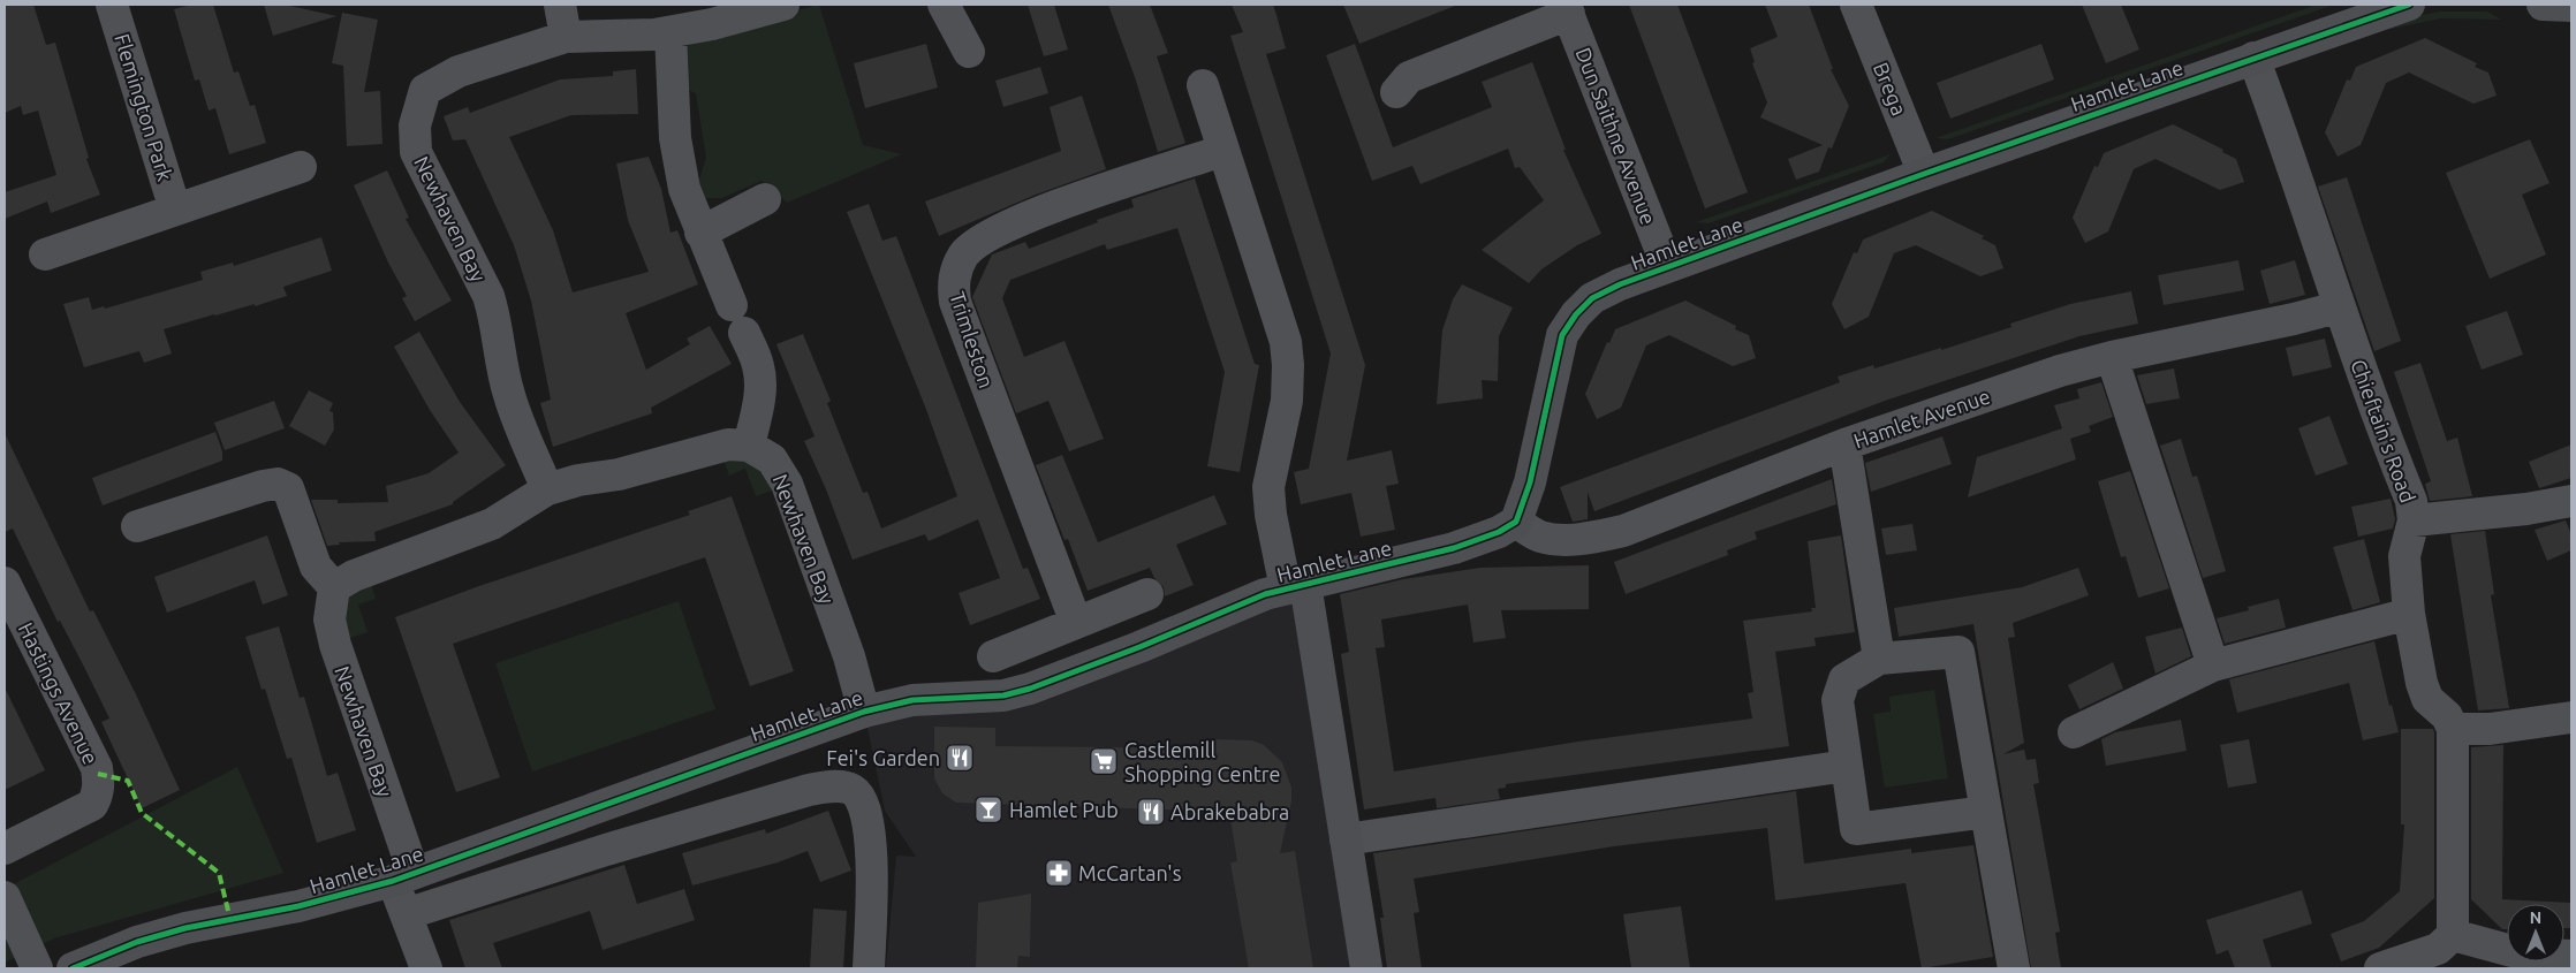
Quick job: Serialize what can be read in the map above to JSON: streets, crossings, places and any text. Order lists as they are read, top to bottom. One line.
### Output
{"streets":{"street":["Hamlet Lane","Brega","Flemington Park","Dun Saithne Avenue","Newhaven Bay","Trimleston","Hamlet Avenue","Chieftain's Road","Hastings Avenue"]},"crossings":[["Hamlet Lane","Brega"],["Hamlet Lane","Dun Saithne Avenue"],["Hamlet Lane","Newhaven Bay"],["Hamlet Lane","Hamlet Avenue"],["Hamlet Lane","Chieftain's Road"],["Hamlet Avenue","Chieftain's Road"]],"places":{"restaurant":["Fei's Garden","Abrakebabra"],"supermarket":["Castlemill Shopping Centre"],"bar":["Hamlet Pub"],"pharmacy":["McCartan's"]},"north":"top"}
